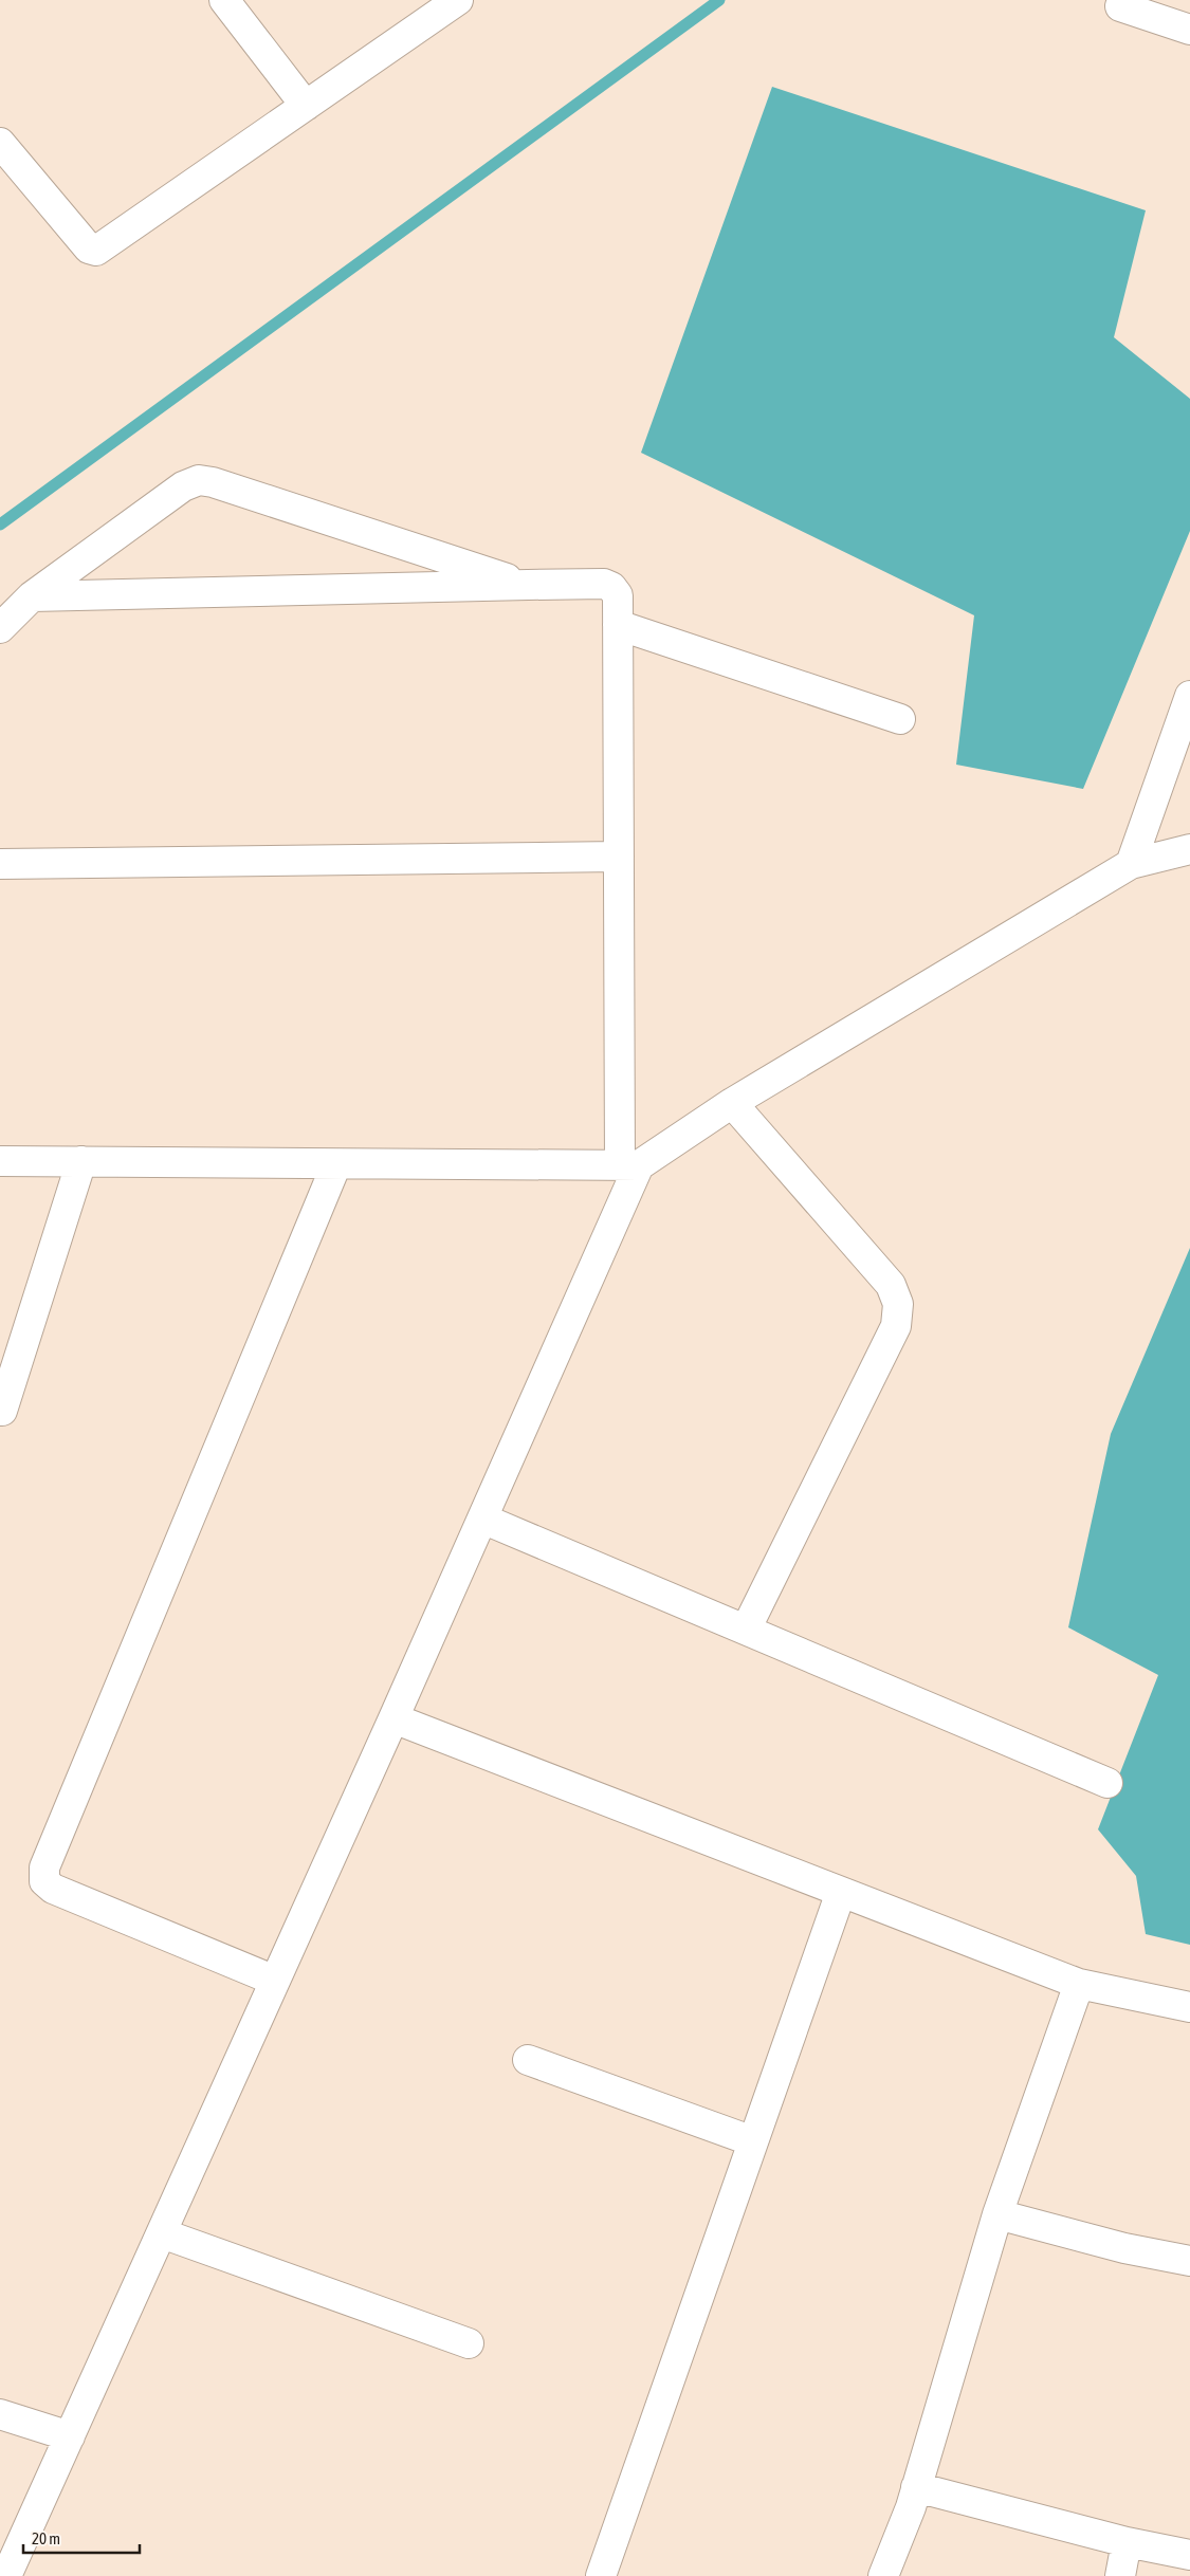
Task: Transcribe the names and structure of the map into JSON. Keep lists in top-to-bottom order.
{
  "scale_bar": "20 m"
}
